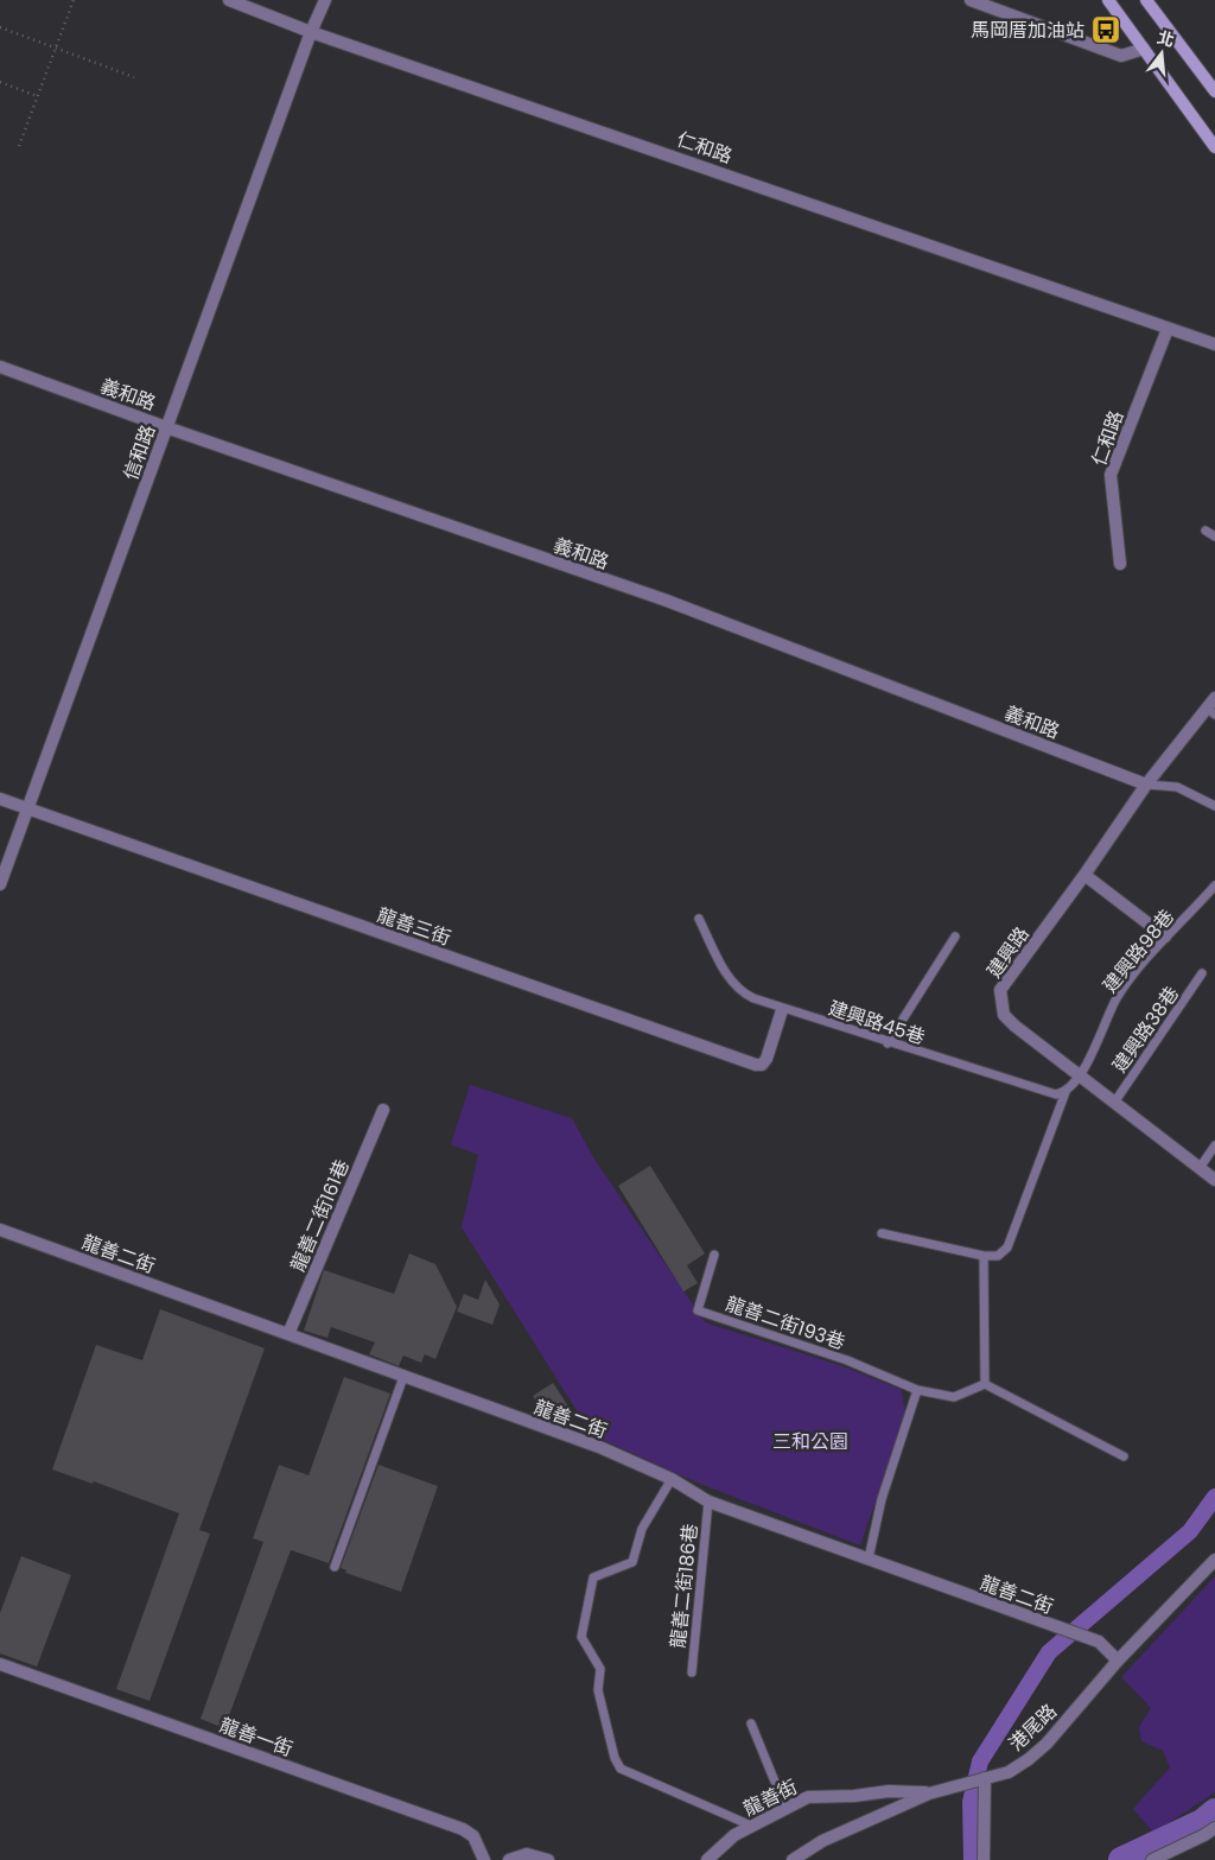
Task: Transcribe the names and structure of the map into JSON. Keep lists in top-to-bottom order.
{
  "streets": {
    "street": [
      "仁和路",
      "義和路",
      "信和路",
      "龍善三街",
      "建興路",
      "龍善二街161巷",
      "龍善二街",
      "港尾路",
      "龍善一街",
      "龍善街"
    ],
    "lane": [
      "建興路98巷",
      "建興路45巷",
      "建興路38巷",
      "龍善二街193巷",
      "龍善二街186巷"
    ]
  },
  "crossings": [
    ["仁和路", "信和路"],
    ["義和路", "信和路"],
    ["義和路", "建興路"],
    ["信和路", "龍善三街"],
    ["龍善三街", "建興路45巷"],
    ["建興路98巷", "建興路"],
    ["建興路", "建興路38巷"],
    ["龍善二街161巷", "龍善二街"],
    ["龍善二街", "龍善二街186巷"],
    ["龍善二街", "港尾路"],
    ["港尾路", "龍善街"]
  ],
  "parks": ["三和公園"],
  "places": {
    "bus stop": ["馬岡厝加油站"]
  },
  "north": "top"
}
